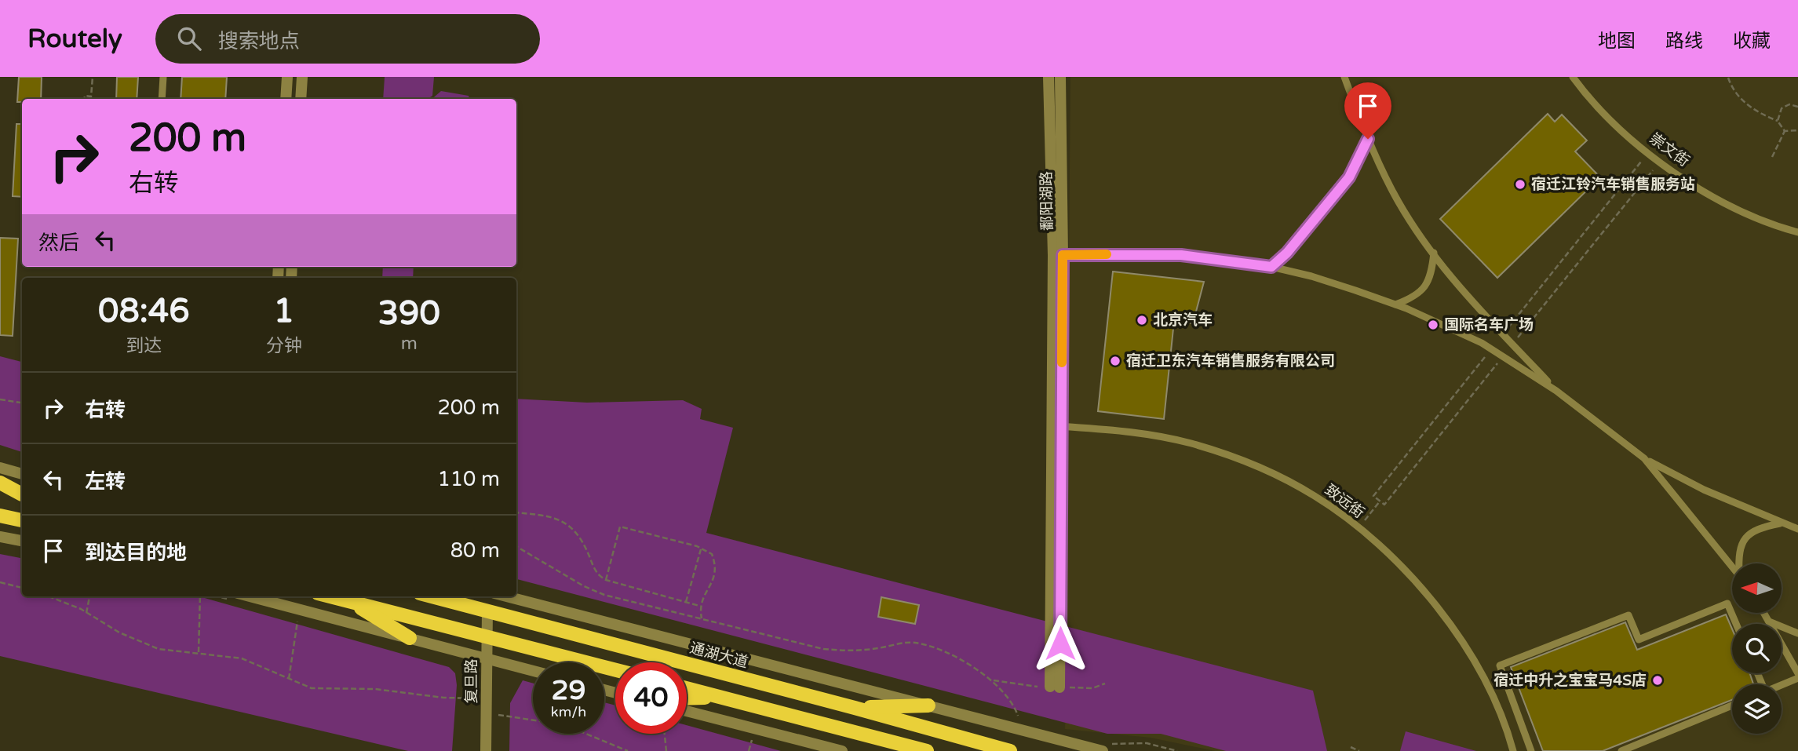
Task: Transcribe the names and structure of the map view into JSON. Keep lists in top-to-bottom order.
{
  "streets": {
    "main road": ["通湖大道"],
    "street": ["鄱阳湖路", "复旦路"],
    "lane": ["崇文街", "致远街"]
  },
  "crossings": [
    ["鄱阳湖路", "致远街"],
    ["通湖大道", "复旦路"]
  ],
  "places": [
    "宿迁江铃汽车销售服务站",
    "北京汽车",
    "国际名车广场",
    "宿迁卫东汽车销售服务有限公司",
    "宿迁中升之宝宝马4S店"
  ],
  "north": "left",
  "page": {
    "header": "Routely",
    "search": "搜索地点",
    "nav": ["地图", "路线", "收藏"],
    "turn": ["200 m", "右转"],
    "then": "然后",
    "eta": [
      "08:46",
      "到达",
      "1",
      "分钟",
      "390",
      "m"
    ],
    "list": [
      {
        "name": "右转",
        "value": "200 m"
      },
      {
        "name": "左转",
        "value": "110 m"
      },
      {
        "name": "到达目的地",
        "value": "80 m"
      }
    ],
    "speed": "29 km/h",
    "limit": "40"
  }
}
